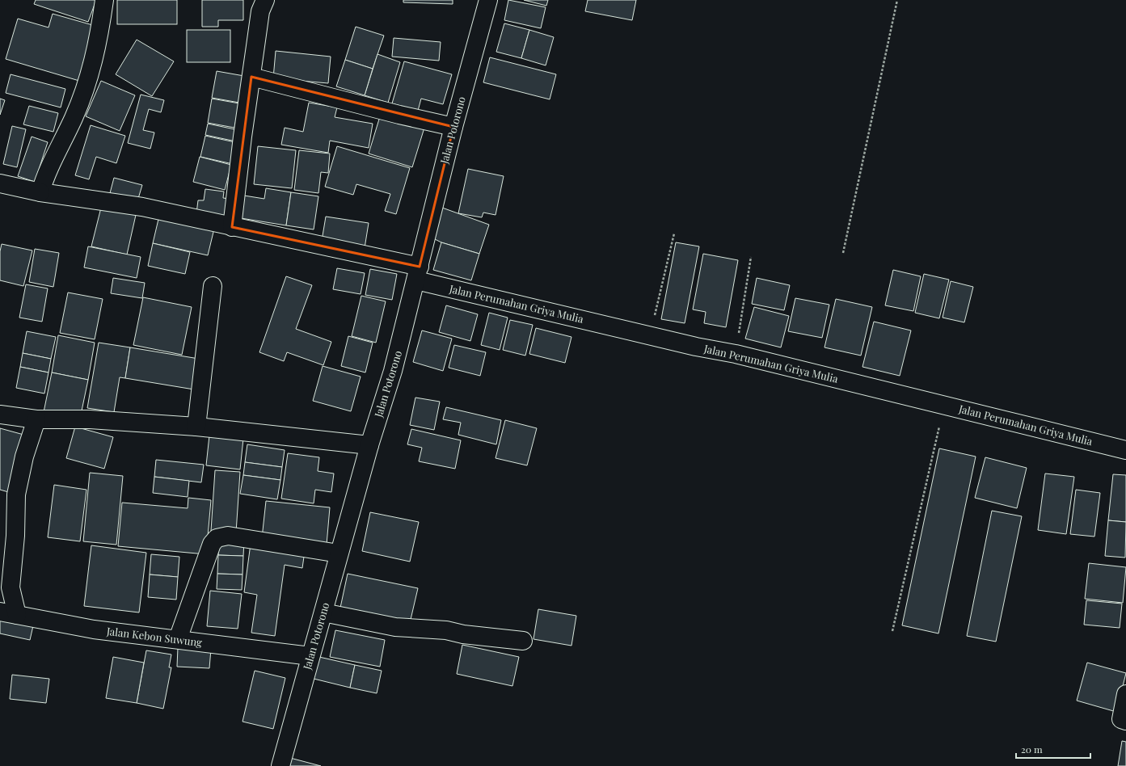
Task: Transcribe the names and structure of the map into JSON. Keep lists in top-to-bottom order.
{
  "streets": {
    "street": ["Jalan Potorono", "Jalan Perumahan Griya Mulia", "Jalan Kebon Suwung"]
  },
  "crossings": [
    ["Jalan Potorono", "Jalan Perumahan Griya Mulia"],
    ["Jalan Potorono", "Jalan Kebon Suwung"]
  ],
  "scale_bar": "20 m"
}
